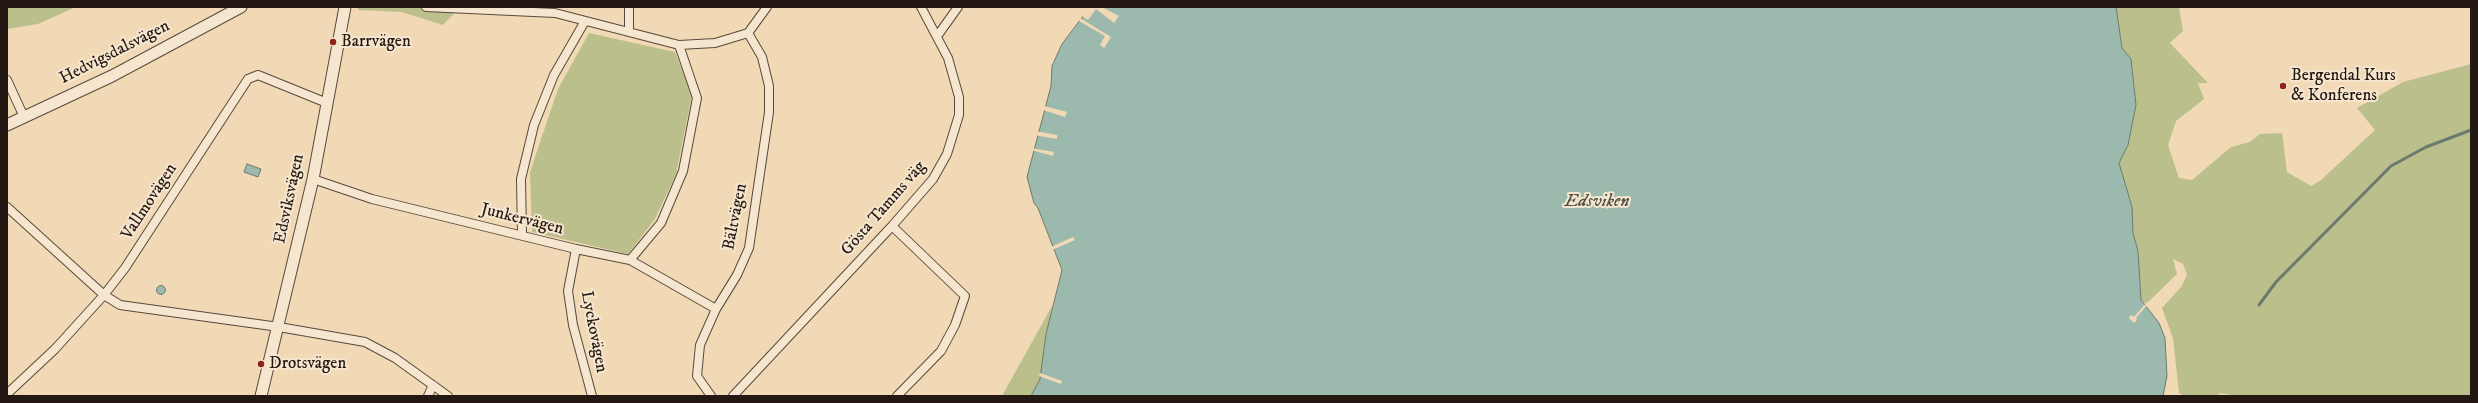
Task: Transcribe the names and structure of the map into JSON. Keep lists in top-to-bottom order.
{
  "streets": {
    "street": [
      "Hedvigsdalsvägen",
      "Edsviksvägen",
      "Vallmovägen",
      "Gösta Tamms väg",
      "Bältvägen",
      "Junkervägen",
      "Lyckovägen"
    ]
  },
  "crossings": [
    ["Edsviksvägen", "Vallmovägen"],
    ["Edsviksvägen", "Junkervägen"],
    ["Bältvägen", "Junkervägen"],
    ["Junkervägen", "Lyckovägen"]
  ],
  "water": ["Edsviken"],
  "places": ["Barrvägen", "Bergendal Kurs & Konferens", "Drotsvägen"]
}
